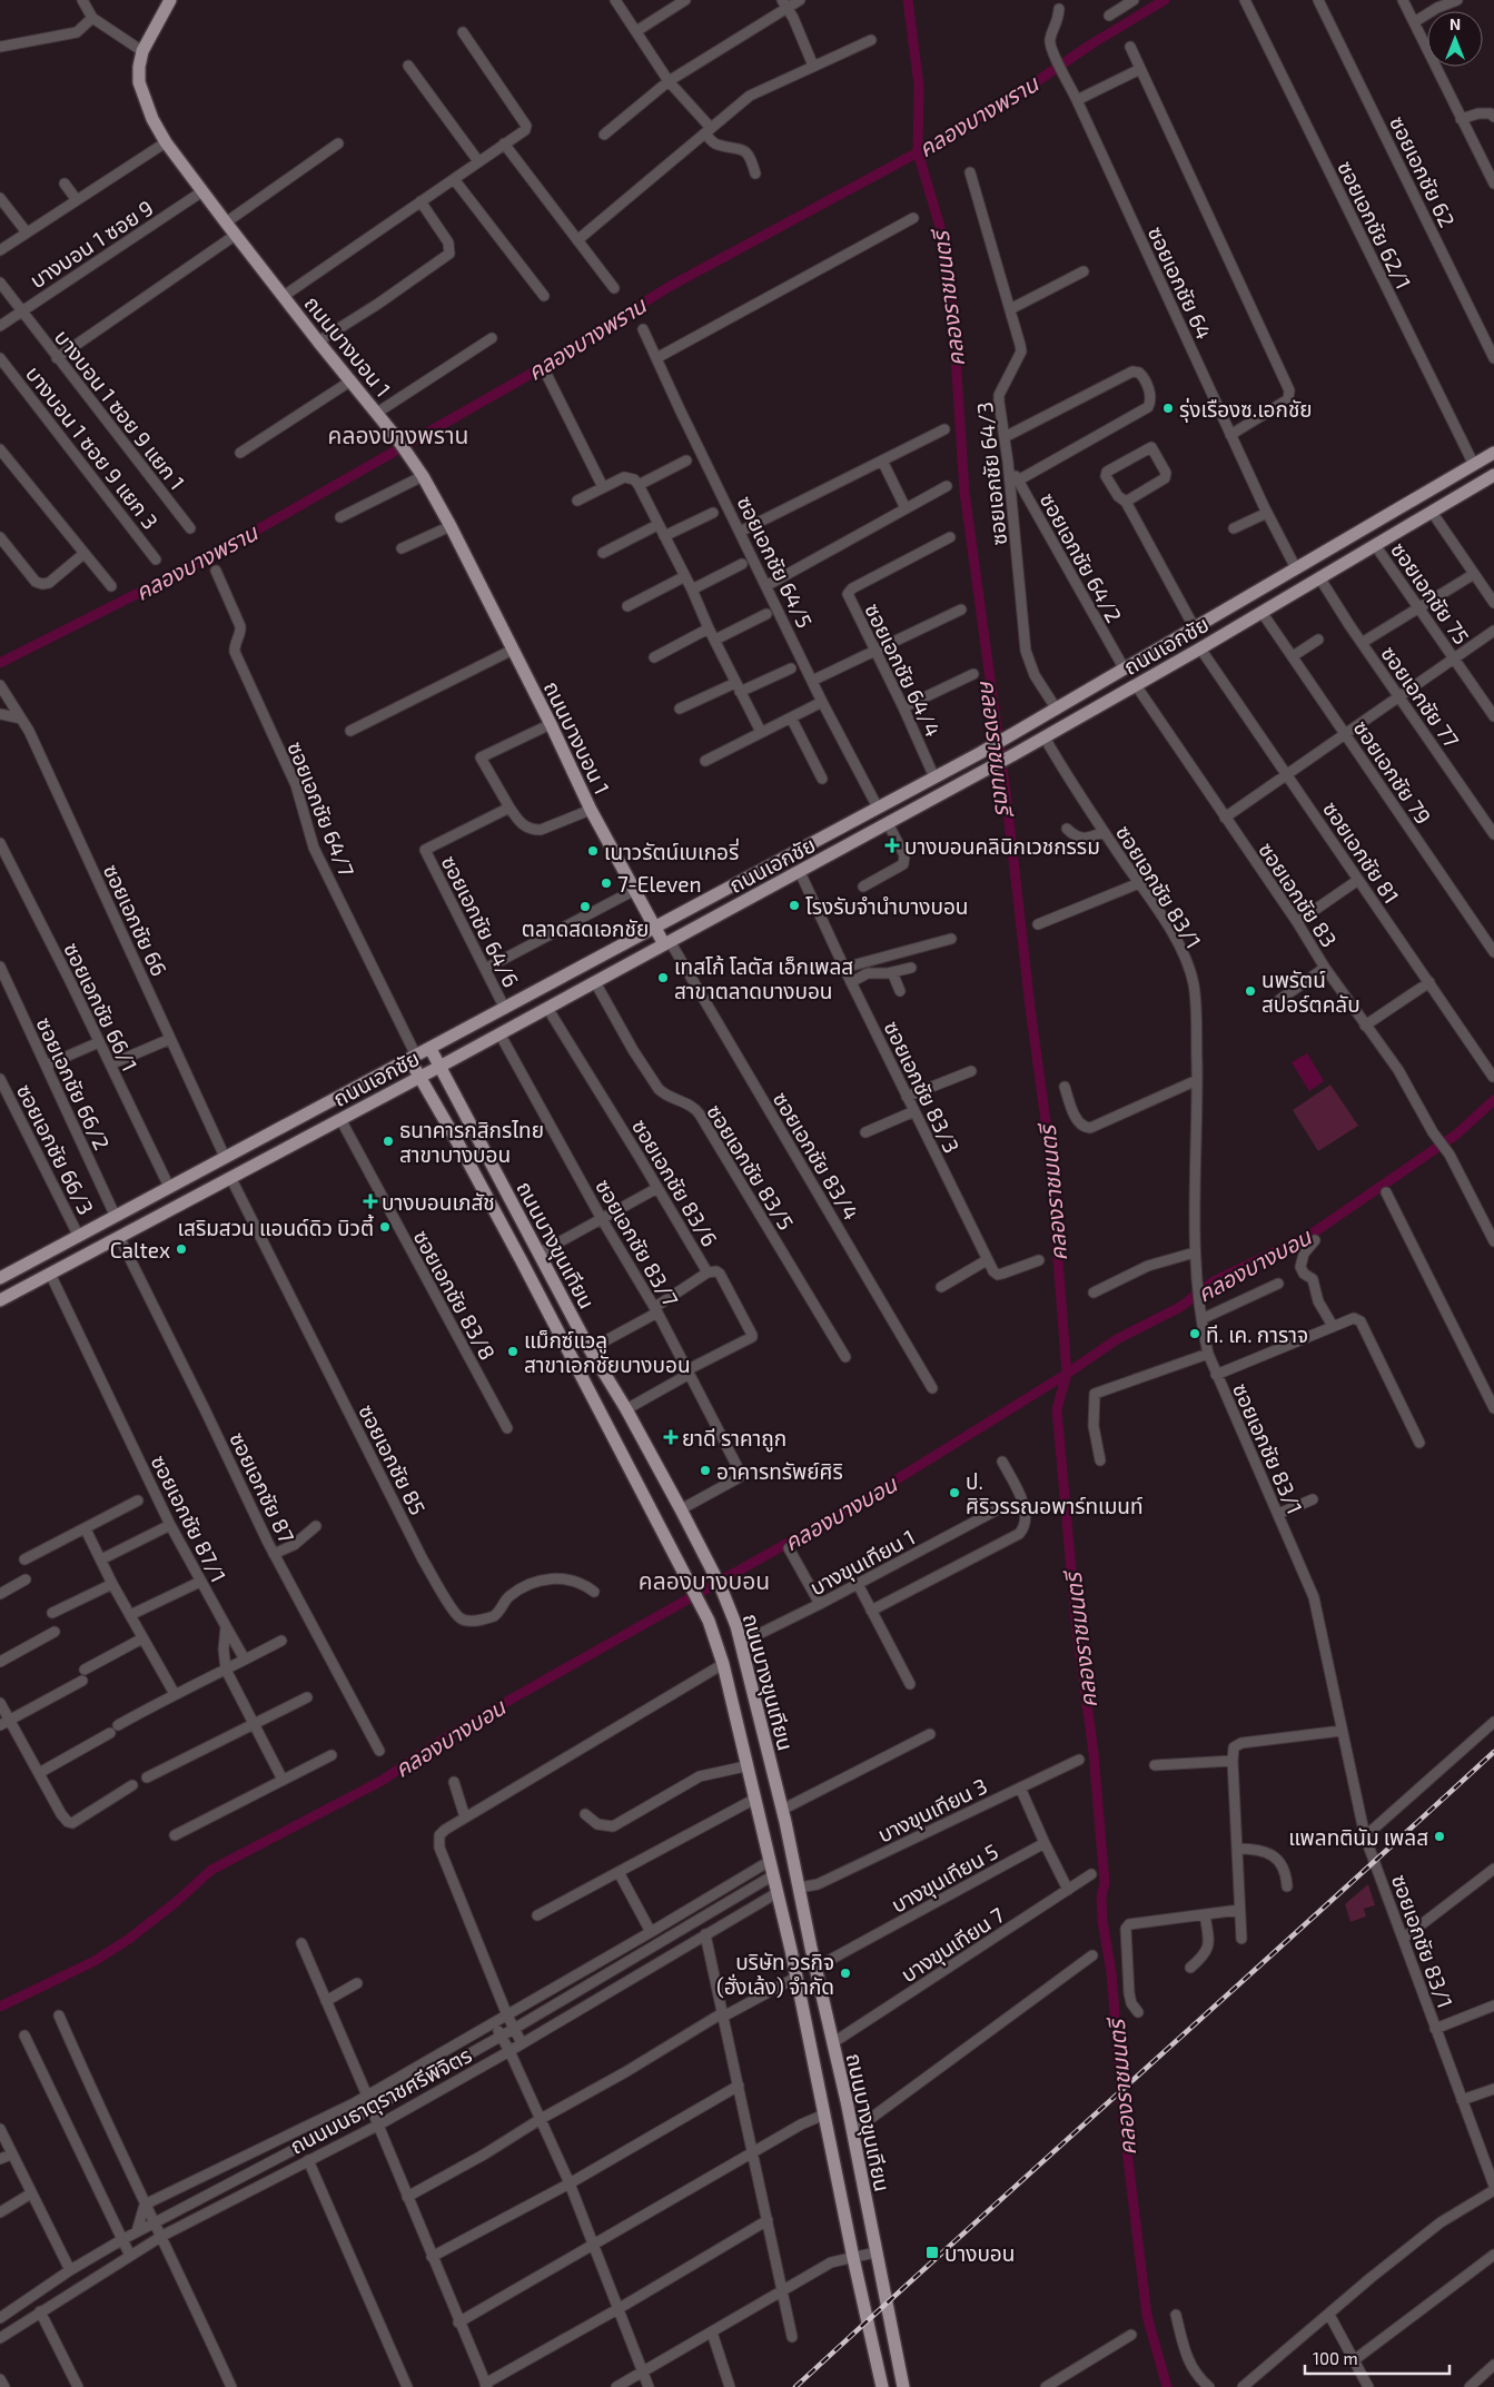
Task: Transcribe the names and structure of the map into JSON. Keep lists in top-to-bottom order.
{
  "streets": {
    "main road": ["ถนนบางบอน 1", "ถนนเอกชัย", "ถนนบางขุนเทียน"],
    "street": [
      "ซอยเอกชัย 62",
      "ซอยเอกชัย 62/1",
      "บางบอน 1 ซอย 9",
      "ซอยเอกชัย 64",
      "บางบอน 1 ซอย 9 แยก 1",
      "บางบอน 1 ซอย 9 แยก 3",
      "ซอยเอกชัย 64/3",
      "ซอยเอกชัย 64/2",
      "ซอยเอกชัย 64/5",
      "ซอยเอกชัย 75",
      "ซอยเอกชัย 64/4",
      "ซอยเอกชัย 77",
      "ซอยเอกชัย 79",
      "ซอยเอกชัย 64/7",
      "ซอยเอกชัย 81",
      "ซอยเอกชัย 83/1",
      "ซอยเอกชัย 83",
      "ซอยเอกชัย 66",
      "ซอยเอกชัย 64/6",
      "ซอยเอกชัย 66/1",
      "ซอยเอกชัย 66/2",
      "ซอยเอกชัย 83/3",
      "ซอยเอกชัย 66/3",
      "ซอยเอกชัย 83/4",
      "ซอยเอกชัย 83/5",
      "ซอยเอกชัย 83/6",
      "ซอยเอกชัย 83/7",
      "ซอยเอกชัย 83/8",
      "ซอยเอกชัย 85",
      "ซอยเอกชัย 87",
      "ซอยเอกชัย 87/1",
      "บางขุนเทียน 1",
      "บางขุนเทียน 3",
      "บางขุนเทียน 5",
      "บางขุนเทียน 7",
      "ถนนมนธาตุราชศรีพิจิตร"
    ]
  },
  "crossings": [
    ["ซอยเอกชัย 62/1", "ถนนเอกชัย"],
    ["บางบอน 1 ซอย 9", "ถนนบางบอน 1"],
    ["บางบอน 1 ซอย 9", "บางบอน 1 ซอย 9 แยก 1"],
    ["ซอยเอกชัย 64", "ถนนเอกชัย"],
    ["ถนนบางบอน 1", "ถนนเอกชัย"],
    ["ถนนบางบอน 1", "ซอยเอกชัย 83/4"],
    ["ซอยเอกชัย 64/3", "ซอยเอกชัย 64/2"],
    ["ซอยเอกชัย 64/3", "ถนนเอกชัย"],
    ["ซอยเอกชัย 64/2", "ถนนเอกชัย"],
    ["ซอยเอกชัย 64/5", "ถนนเอกชัย"],
    ["ซอยเอกชัย 75", "ถนนเอกชัย"],
    ["ถนนเอกชัย", "ซอยเอกชัย 64/4"],
    ["ถนนเอกชัย", "ซอยเอกชัย 77"],
    ["ถนนเอกชัย", "ซอยเอกชัย 79"],
    ["ถนนเอกชัย", "ซอยเอกชัย 64/7"],
    ["ถนนเอกชัย", "ซอยเอกชัย 81"],
    ["ถนนเอกชัย", "ซอยเอกชัย 83/1"],
    ["ถนนเอกชัย", "ซอยเอกชัย 83"],
    ["ถนนเอกชัย", "ซอยเอกชัย 66"],
    ["ถนนเอกชัย", "ซอยเอกชัย 64/6"],
    ["ถนนเอกชัย", "ซอยเอกชัย 66/1"],
    ["ถนนเอกชัย", "ซอยเอกชัย 66/2"],
    ["ถนนเอกชัย", "ซอยเอกชัย 83/3"],
    ["ถนนเอกชัย", "ซอยเอกชัย 66/3"],
    ["ถนนเอกชัย", "ซอยเอกชัย 83/4"],
    ["ถนนเอกชัย", "ซอยเอกชัย 83/5"],
    ["ถนนเอกชัย", "ซอยเอกชัย 83/6"],
    ["ถนนเอกชัย", "ซอยเอกชัย 83/7"],
    ["ถนนเอกชัย", "ถนนบางขุนเทียน"],
    ["ถนนเอกชัย", "ซอยเอกชัย 83/8"],
    ["ถนนเอกชัย", "ซอยเอกชัย 85"],
    ["ถนนเอกชัย", "ซอยเอกชัย 87"],
    ["ถนนเอกชัย", "ซอยเอกชัย 87/1"],
    ["ซอยเอกชัย 64/7", "ถนนบางขุนเทียน"],
    ["ซอยเอกชัย 83/6", "ซอยเอกชัย 83/7"],
    ["ซอยเอกชัย 83/7", "ถนนบางขุนเทียน"],
    ["ถนนบางขุนเทียน", "บางขุนเทียน 1"],
    ["ถนนบางขุนเทียน", "บางขุนเทียน 3"],
    ["ถนนบางขุนเทียน", "บางขุนเทียน 5"],
    ["ถนนบางขุนเทียน", "บางขุนเทียน 7"],
    ["ถนนบางขุนเทียน", "ถนนมนธาตุราชศรีพิจิตร"]
  ],
  "districts": ["คลองบางพราน", "คลองบางบอน"],
  "water": ["คลองบางพราน", "คลองราชมนตรี", "คลองบางบอน"],
  "places": {
    "other": [
      "รุ่งเรืองซ.เอกชัย",
      "เนาวรัตน์เบเกอรี่",
      "7-Eleven",
      "โรงรับจำนำบางบอน",
      "ตลาดสดเอกชัย",
      "เทสโก้ โลตัส เอ็กเพลส สาขาตลาดบางบอน",
      "นพรัตน์ สปอร์ตคลับ",
      "ธนาคารกสิกรไทย สาขาบางบอน",
      "เสริมสวน แอนด์ดิว บิวตี้",
      "Caltex",
      "ที. เค. การาจ",
      "แม็กซ์แวลู สาขาเอกชัยบางบอน",
      "อาคารทรัพย์ศิริ",
      "ป. ศิริวรรณอพาร์ทเมนท์",
      "แพลทตินัม เพลส",
      "บริษัท วรกิจ (ฮั่งเล้ง) จำกัด"
    ],
    "health": ["บางบอนคลินิกเวชกรรม", "บางบอนเภสัช", "ยาดี ราคาถูก"],
    "transit": ["บางบอน"]
  },
  "scale_bar": "100 m",
  "north": "top"
}
